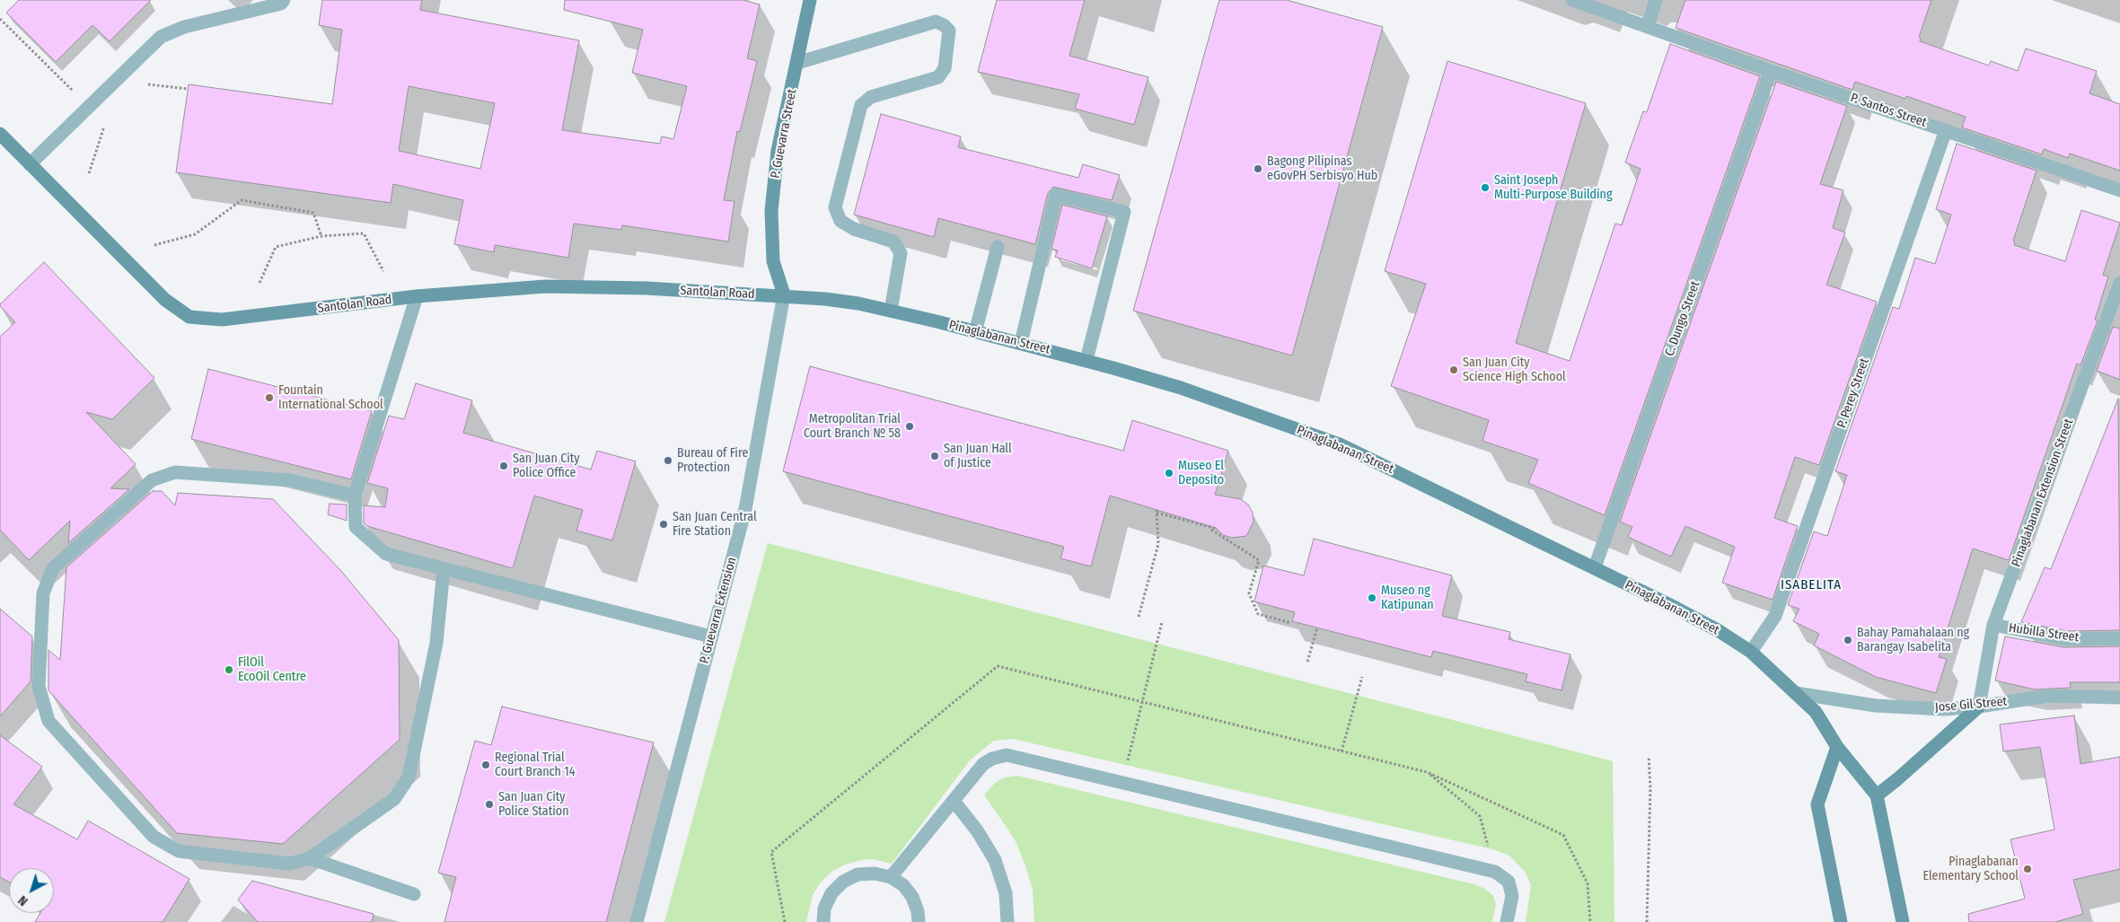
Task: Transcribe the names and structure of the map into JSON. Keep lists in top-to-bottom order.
{
  "streets": {
    "main road": ["P. Guevarra Street", "Santolan Road", "Pinaglabanan Street"],
    "street": [
      "P. Santos Street",
      "C. Dungo Street",
      "P. Perey Street",
      "Pinaglabanan Extension Street",
      "P. Guevarra Extension",
      "Hubilla Street",
      "Jose Gil Street"
    ]
  },
  "crossings": [
    ["P. Santos Street", "C. Dungo Street"],
    ["P. Santos Street", "P. Perey Street"],
    ["P. Guevarra Street", "Santolan Road"],
    ["P. Guevarra Street", "Pinaglabanan Street"],
    ["P. Guevarra Street", "P. Guevarra Extension"],
    ["Santolan Road", "Pinaglabanan Street"],
    ["Santolan Road", "P. Guevarra Extension"],
    ["C. Dungo Street", "Pinaglabanan Street"],
    ["Pinaglabanan Street", "P. Perey Street"],
    ["Pinaglabanan Street", "P. Guevarra Extension"],
    ["Pinaglabanan Street", "Jose Gil Street"],
    ["Pinaglabanan Extension Street", "Hubilla Street"],
    ["Pinaglabanan Extension Street", "Jose Gil Street"]
  ],
  "districts": ["ISABELITA"],
  "places": [
    "Bagong Pilipinas eGovPH Serbisyo Hub",
    "Saint Joseph Multi-Purpose Building",
    "San Juan City Science High School",
    "Fountain International School",
    "Metropolitan Trial Court Branch № 58",
    "San Juan Hall of Justice",
    "Bureau of Fire Protection",
    "San Juan City Police Office",
    "Museo El Deposito",
    "San Juan Central Fire Station",
    "Museo ng Katipunan",
    "Bahay Pamahalaan ng Barangay Isabelita",
    "FilOil EcoOil Centre",
    "Regional Trial Court Branch 14",
    "San Juan City Police Station",
    "Pinaglabanan Elementary School"
  ],
  "north": "bottom left"
}
